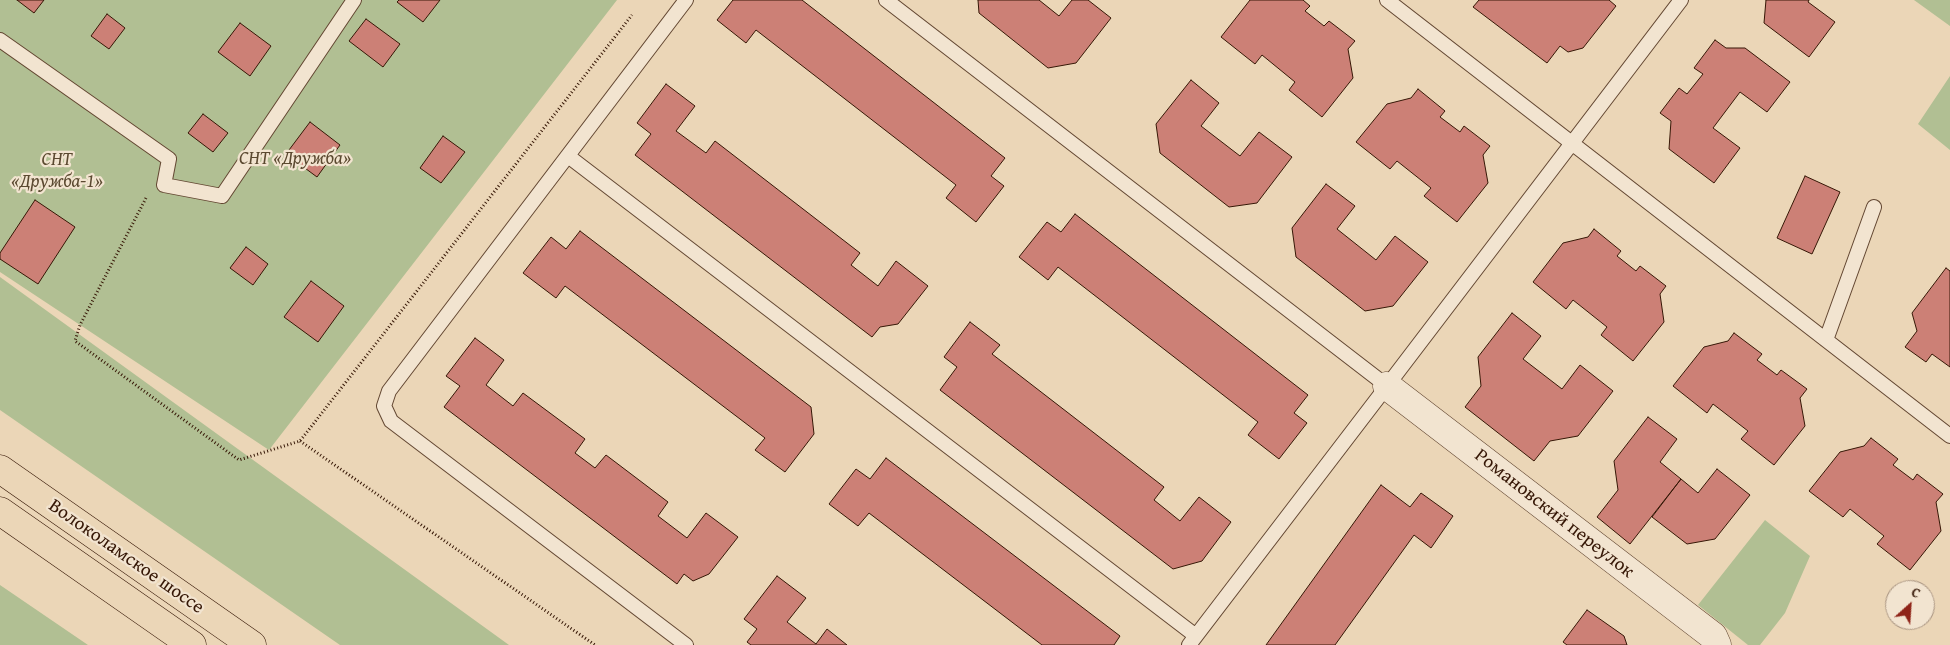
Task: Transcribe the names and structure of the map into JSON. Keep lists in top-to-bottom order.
{
  "streets": {
    "main road": ["Волоколамское шоссе"],
    "street": ["Романовский переулок"]
  },
  "parks": ["СНТ «Дружба»", "СНТ «Дружба-1»"],
  "north": "top right"
}
